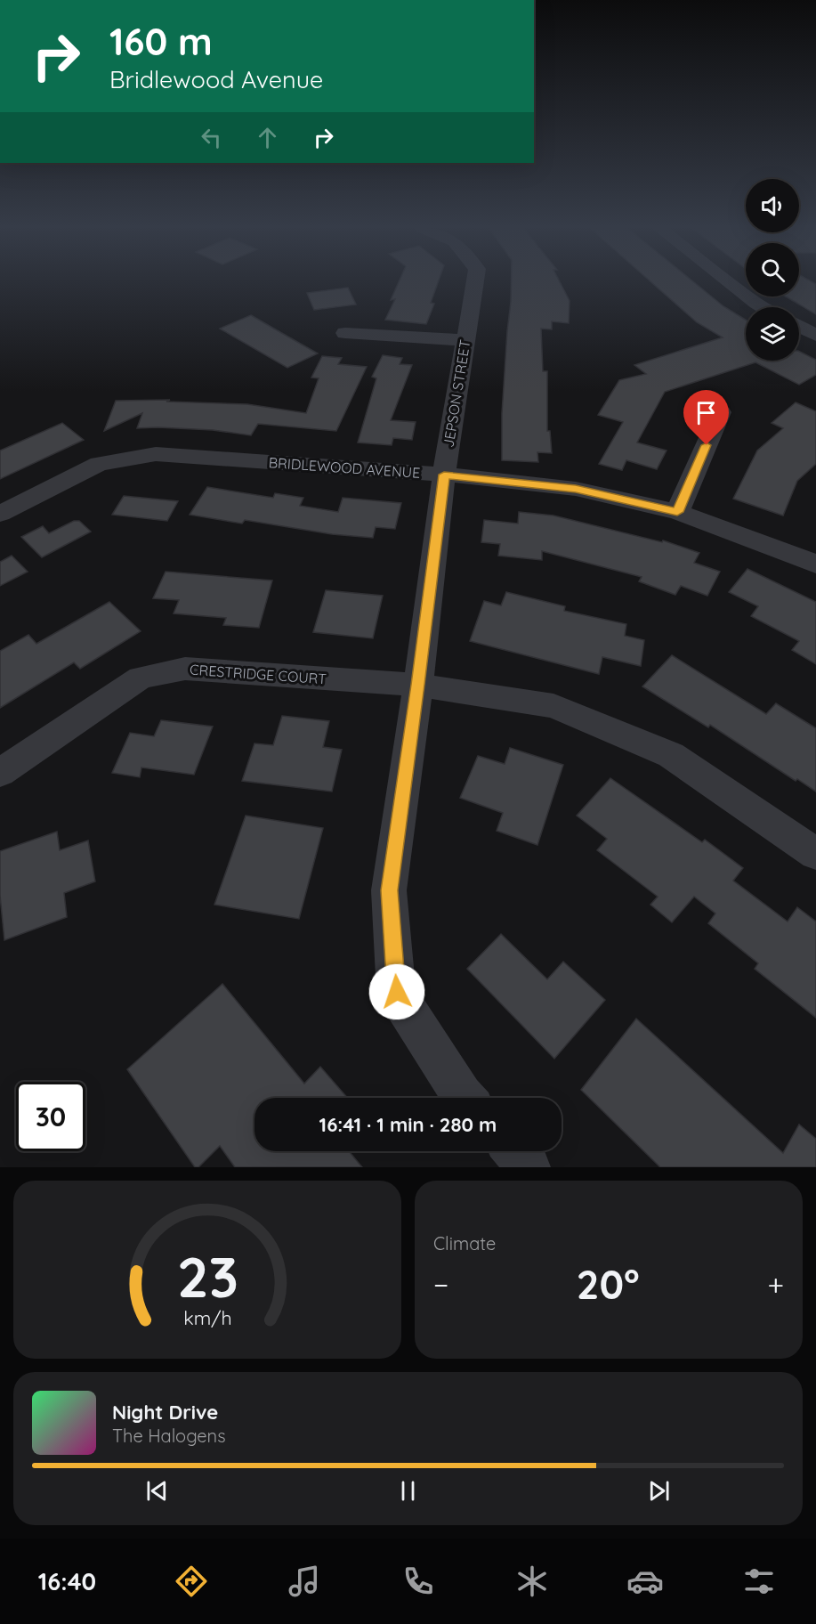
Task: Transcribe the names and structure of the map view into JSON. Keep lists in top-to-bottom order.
{
  "streets": {
    "street": ["JEPSON STREET", "BRIDLEWOOD AVENUE", "CRESTRIDGE COURT"]
  },
  "crossings": [
    ["JEPSON STREET", "BRIDLEWOOD AVENUE"],
    ["JEPSON STREET", "CRESTRIDGE COURT"]
  ],
  "page": {
    "turn": ["160 m", "Bridlewood Avenue"],
    "limit": "30",
    "trip": "16:41 · 1 min · 280 m",
    "tile": "Climate",
    "heat": ["−", "20°", "+"],
    "song": ["Night Drive", "The Halogens"],
    "tabs": "16:40",
    "gauge": ["23", "km/h"]
  }
}
